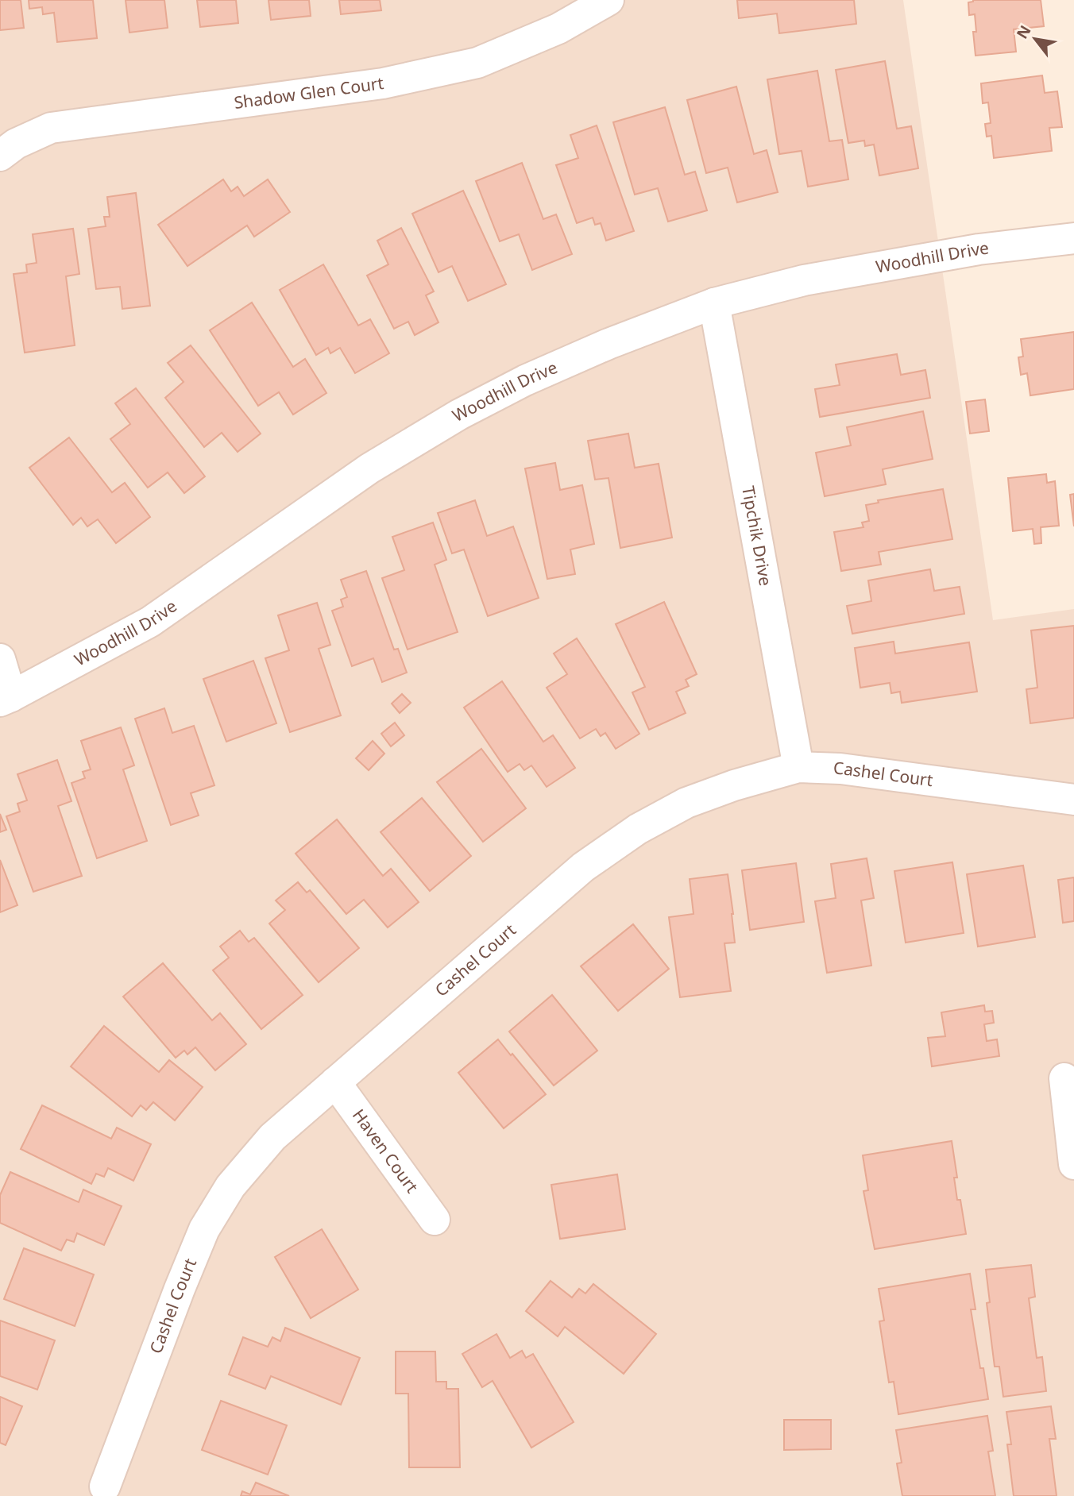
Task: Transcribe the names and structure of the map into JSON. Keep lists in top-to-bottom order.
{
  "streets": {
    "street": [
      "Shadow Glen Court",
      "Woodhill Drive",
      "Tipchik Drive",
      "Cashel Court",
      "Haven Court"
    ]
  },
  "crossings": [
    ["Woodhill Drive", "Tipchik Drive"],
    ["Tipchik Drive", "Cashel Court"],
    ["Cashel Court", "Haven Court"]
  ],
  "north": "top left"
}
